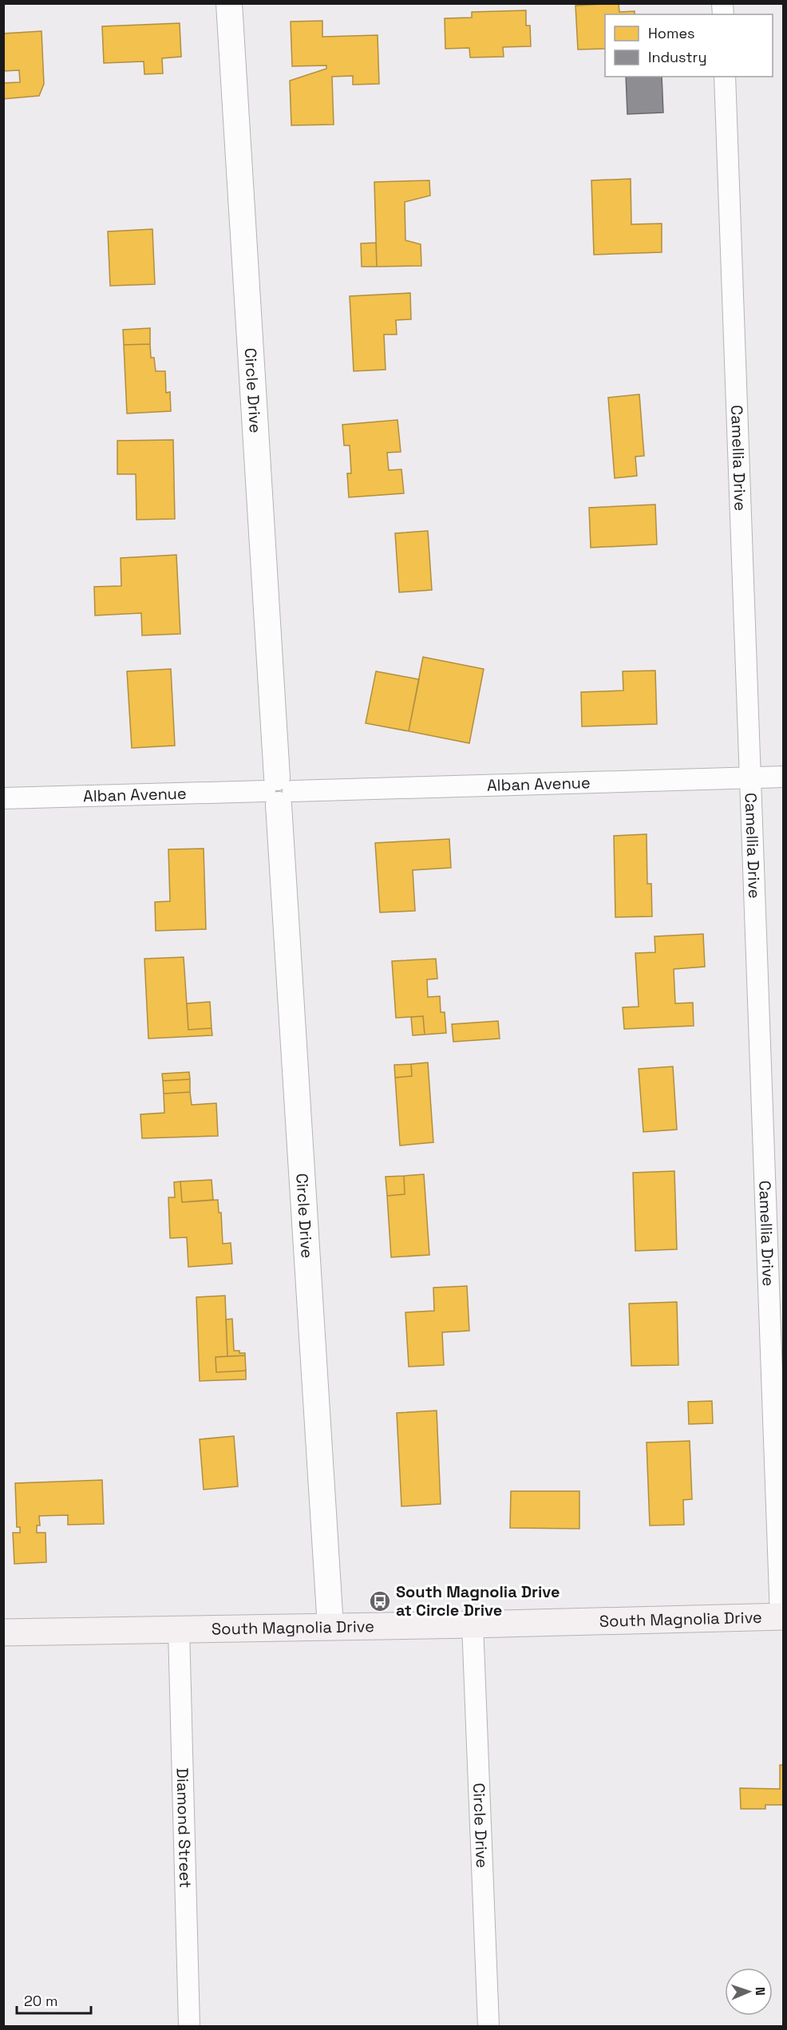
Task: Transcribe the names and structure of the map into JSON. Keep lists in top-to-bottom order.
{
  "streets": {
    "main road": ["South Magnolia Drive"],
    "street": [
      "Circle Drive",
      "Camellia Drive",
      "Alban Avenue",
      "Diamond Street"
    ]
  },
  "crossings": [
    ["Circle Drive", "Alban Avenue"],
    ["Circle Drive", "South Magnolia Drive"],
    ["Camellia Drive", "Alban Avenue"],
    ["Camellia Drive", "South Magnolia Drive"],
    ["South Magnolia Drive", "Diamond Street"]
  ],
  "places": {
    "bus stop": ["South Magnolia Drive at Circle Drive"]
  },
  "legend": ["Homes", "Industry"],
  "scale_bar": "20 m",
  "north": "right"
}
